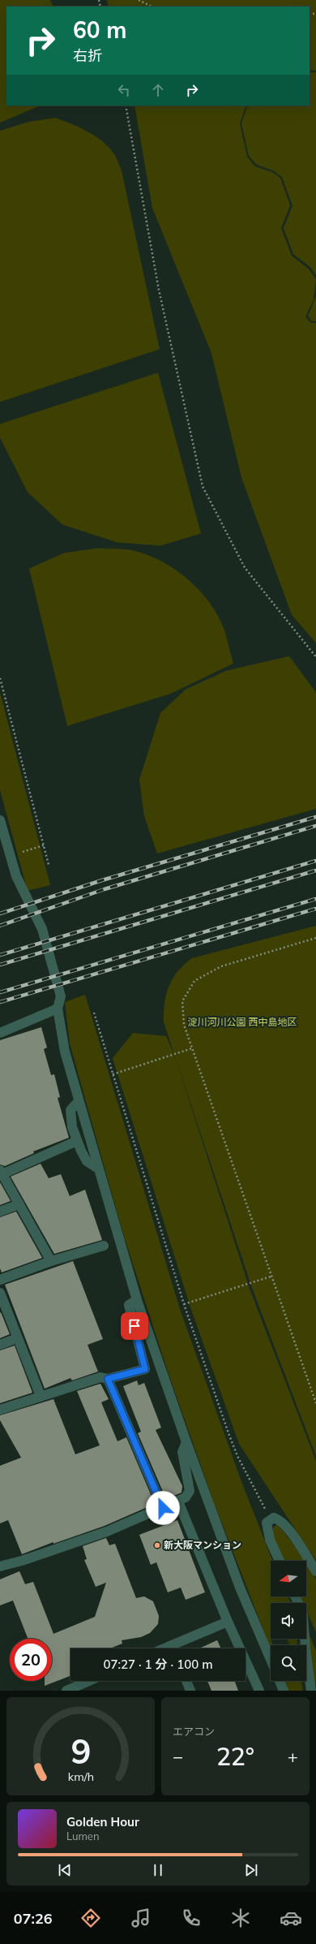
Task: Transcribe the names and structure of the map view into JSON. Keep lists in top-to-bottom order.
{
  "parks": ["淀川河川公園 西中島地区"],
  "places": ["新大阪マンション"],
  "north": "left",
  "page": {
    "turn": ["60 m", "右折"],
    "limit": "20",
    "trip": "07:27 · 1 分 · 100 m",
    "tile": "エアコン",
    "heat": ["−", "22°", "+"],
    "song": ["Golden Hour", "Lumen"],
    "tabs": "07:26",
    "gauge": ["9", "km/h"]
  }
}
